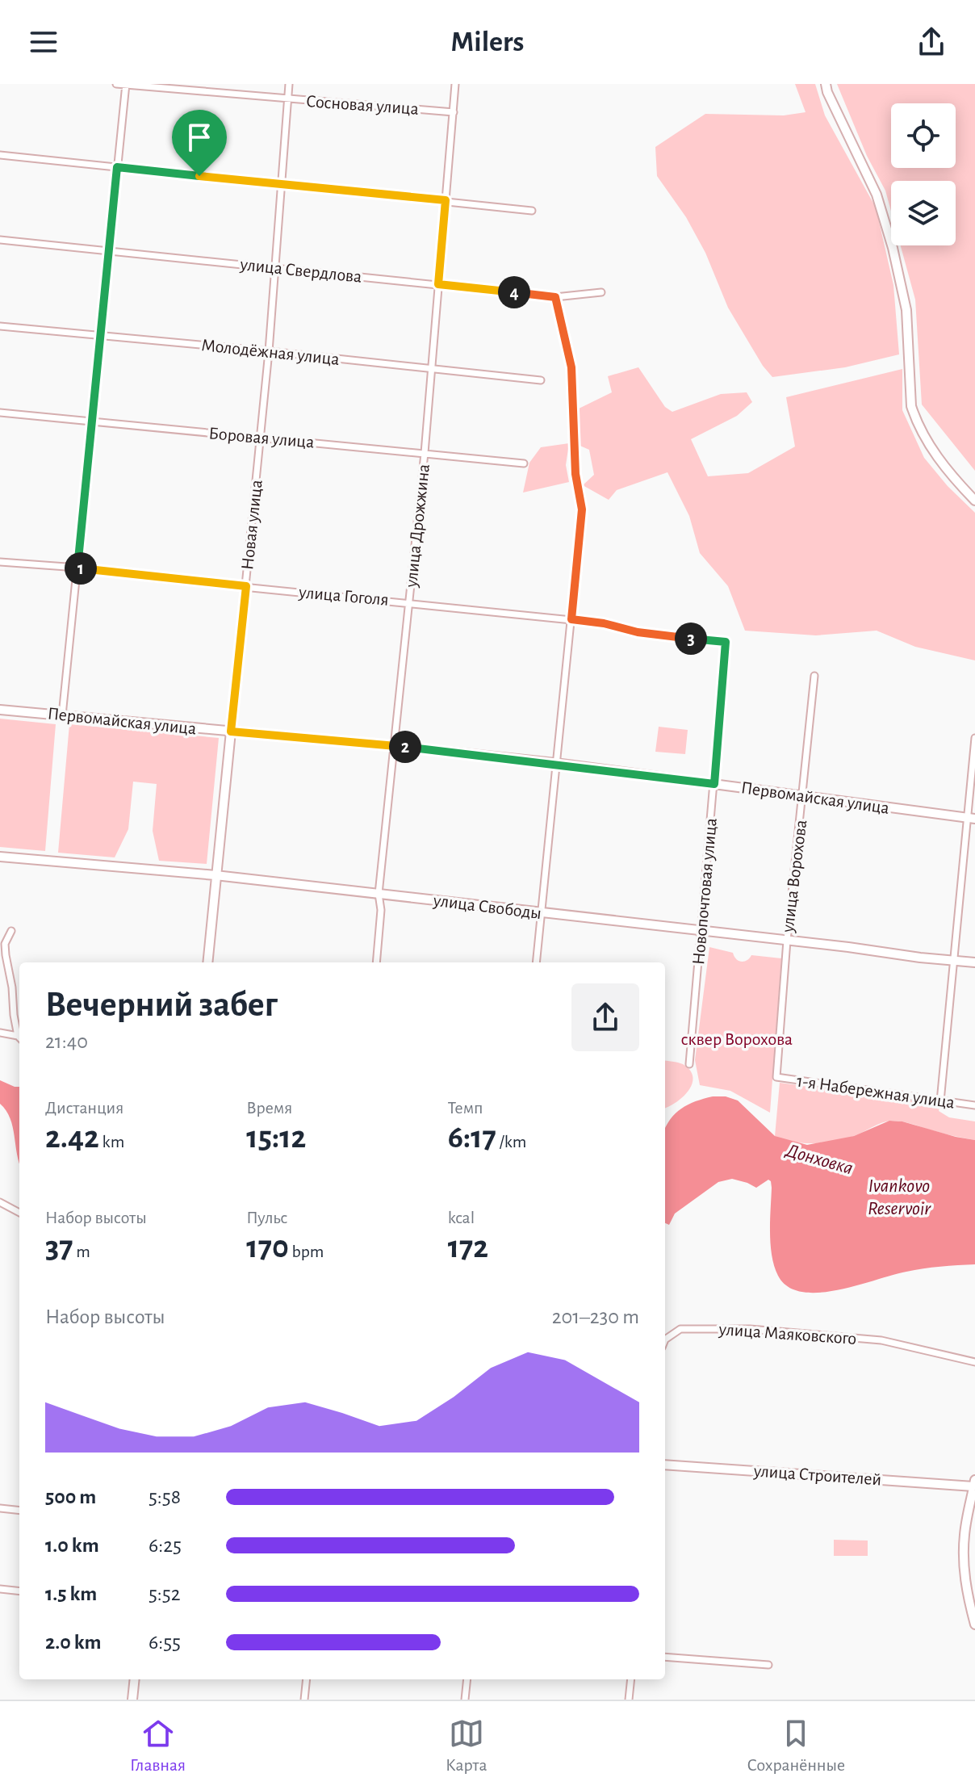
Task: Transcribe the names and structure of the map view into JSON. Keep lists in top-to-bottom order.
{
  "streets": {
    "street": [
      "Сосновая улица",
      "улица Свердлова",
      "Молодёжная улица",
      "Боровая улица",
      "Новая улица",
      "улица Дрожжина",
      "улица Гоголя",
      "Первомайская улица",
      "улица Ворохова",
      "Новопочтовая улица",
      "улица Свободы",
      "1-я Набережная улица",
      "улица Маяковского",
      "улица Строителей"
    ]
  },
  "crossings": [
    ["Сосновая улица", "Новая улица"],
    ["Сосновая улица", "улица Дрожжина"],
    ["улица Свердлова", "Новая улица"],
    ["улица Свердлова", "улица Дрожжина"],
    ["Молодёжная улица", "Новая улица"],
    ["Молодёжная улица", "улица Дрожжина"],
    ["Боровая улица", "Новая улица"],
    ["Боровая улица", "улица Дрожжина"],
    ["Новая улица", "улица Гоголя"],
    ["Новая улица", "Первомайская улица"],
    ["Новая улица", "улица Свободы"],
    ["улица Дрожжина", "улица Гоголя"],
    ["улица Дрожжина", "Первомайская улица"],
    ["улица Дрожжина", "улица Свободы"],
    ["улица Гоголя", "Новопочтовая улица"],
    ["Первомайская улица", "улица Ворохова"],
    ["Первомайская улица", "Новопочтовая улица"],
    ["улица Ворохова", "улица Свободы"],
    ["улица Ворохова", "1-я Набережная улица"],
    ["Новопочтовая улица", "улица Свободы"]
  ],
  "water": ["Донховка", "Ivankovo Reservoir"],
  "parks": ["сквер Ворохова"],
  "page": {
    "header": "Milers",
    "pins": [
      "4",
      "1",
      "3",
      "2"
    ],
    "heading": ["Вечерний забег", "21:40"],
    "stats": [
      ["Дистанция", "2.42 km"],
      ["Время", "15:12"],
      ["Темп", "6:17 /km"],
      ["Набор высоты", "37 m"],
      ["Пульс", "170 bpm"],
      ["kcal", "172"]
    ],
    "chart": ["Набор высоты", "201–230 m"],
    "list": [
      {
        "name": "500 m",
        "note": "5:58"
      },
      {
        "name": "1.0 km",
        "note": "6:25"
      },
      {
        "name": "1.5 km",
        "note": "5:52"
      },
      {
        "name": "2.0 km",
        "note": "6:55"
      }
    ],
    "tabs": ["Главная", "Карта", "Сохранённые"]
  }
}
